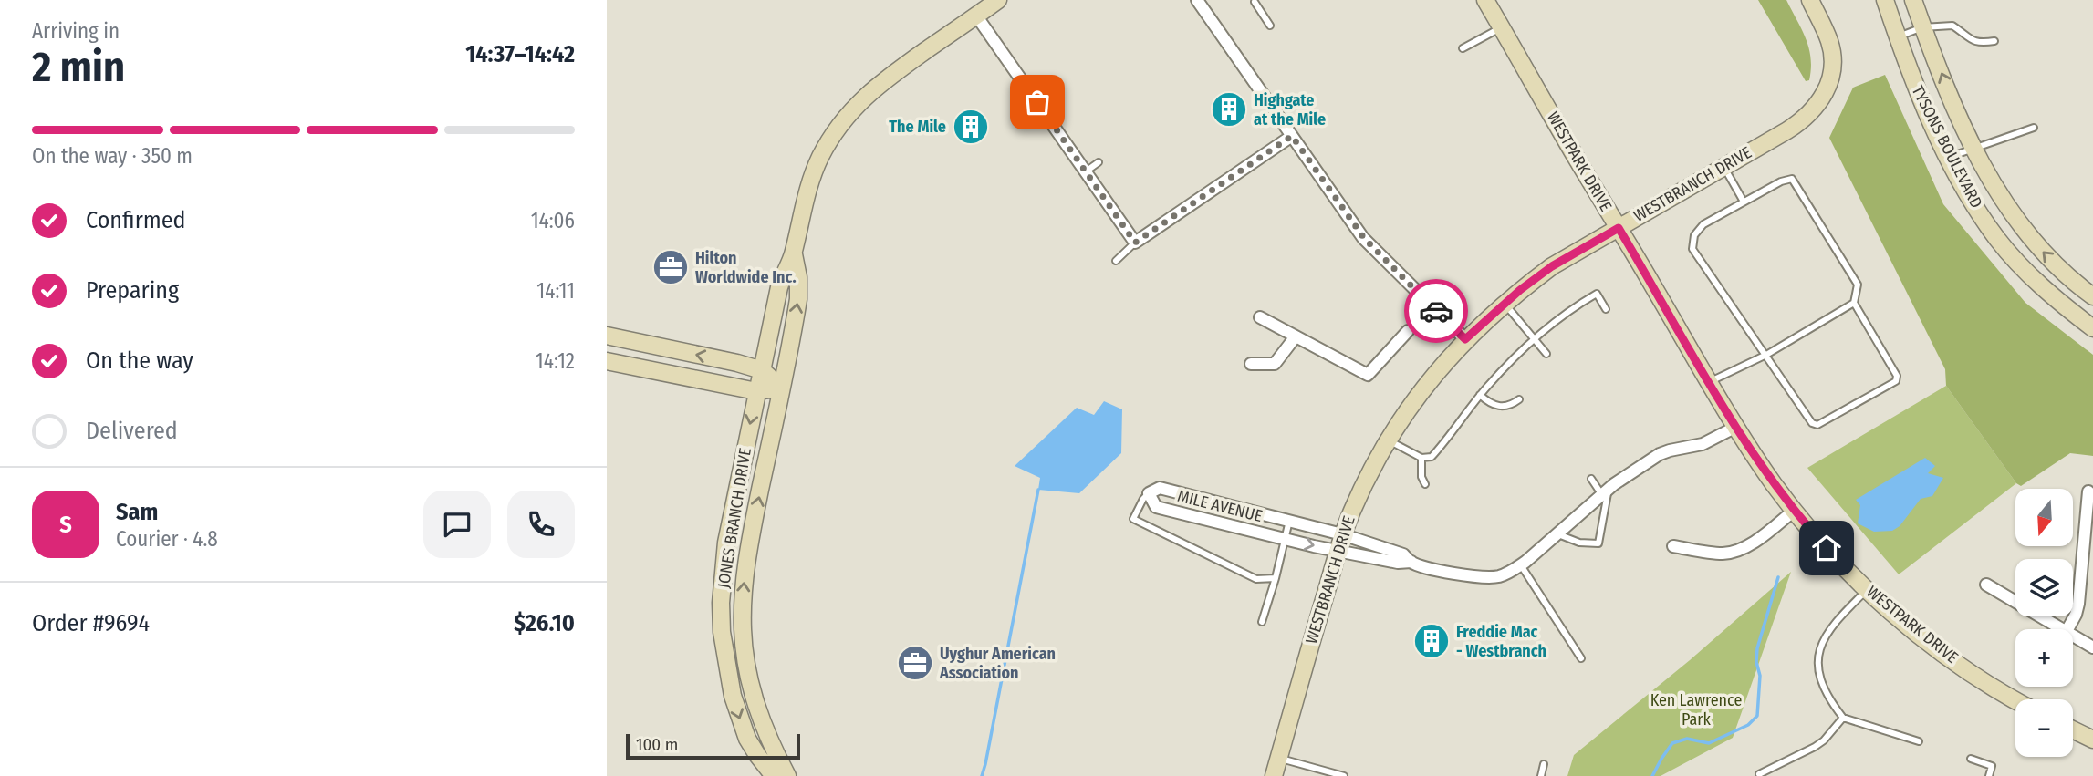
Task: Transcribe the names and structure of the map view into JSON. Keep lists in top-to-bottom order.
{
  "streets": {
    "street": [
      "TYSONS BOULEVARD",
      "WESTPARK DRIVE",
      "WESTBRANCH DRIVE",
      "MILE AVENUE",
      "JONES BRANCH DRIVE"
    ]
  },
  "crossings": [
    ["WESTPARK DRIVE", "WESTBRANCH DRIVE"],
    ["WESTBRANCH DRIVE", "MILE AVENUE"]
  ],
  "parks": ["Ken Lawrence Park"],
  "places": {
    "building": ["Highgate at the Mile", "The Mile", "Freddie Mac - Westbranch"],
    "office": ["Hilton Worldwide Inc.", "Uyghur American Association"]
  },
  "scale_bar": "100 m",
  "north": "bottom",
  "page": {
    "heading": ["2 min", "Arriving in", "14:37–14:42"],
    "panel": [
      "Sam",
      "Courier · 4.8",
      "Order #9694",
      "$26.10"
    ],
    "bar": "On the way · 350 m",
    "list": [
      ["Confirmed", "14:06"],
      ["Preparing", "14:11"],
      ["On the way", "14:12"],
      "Delivered"
    ],
    "map_buttons": ["+", "−"],
    "round": "S",
    "scale": "100 m"
  }
}
